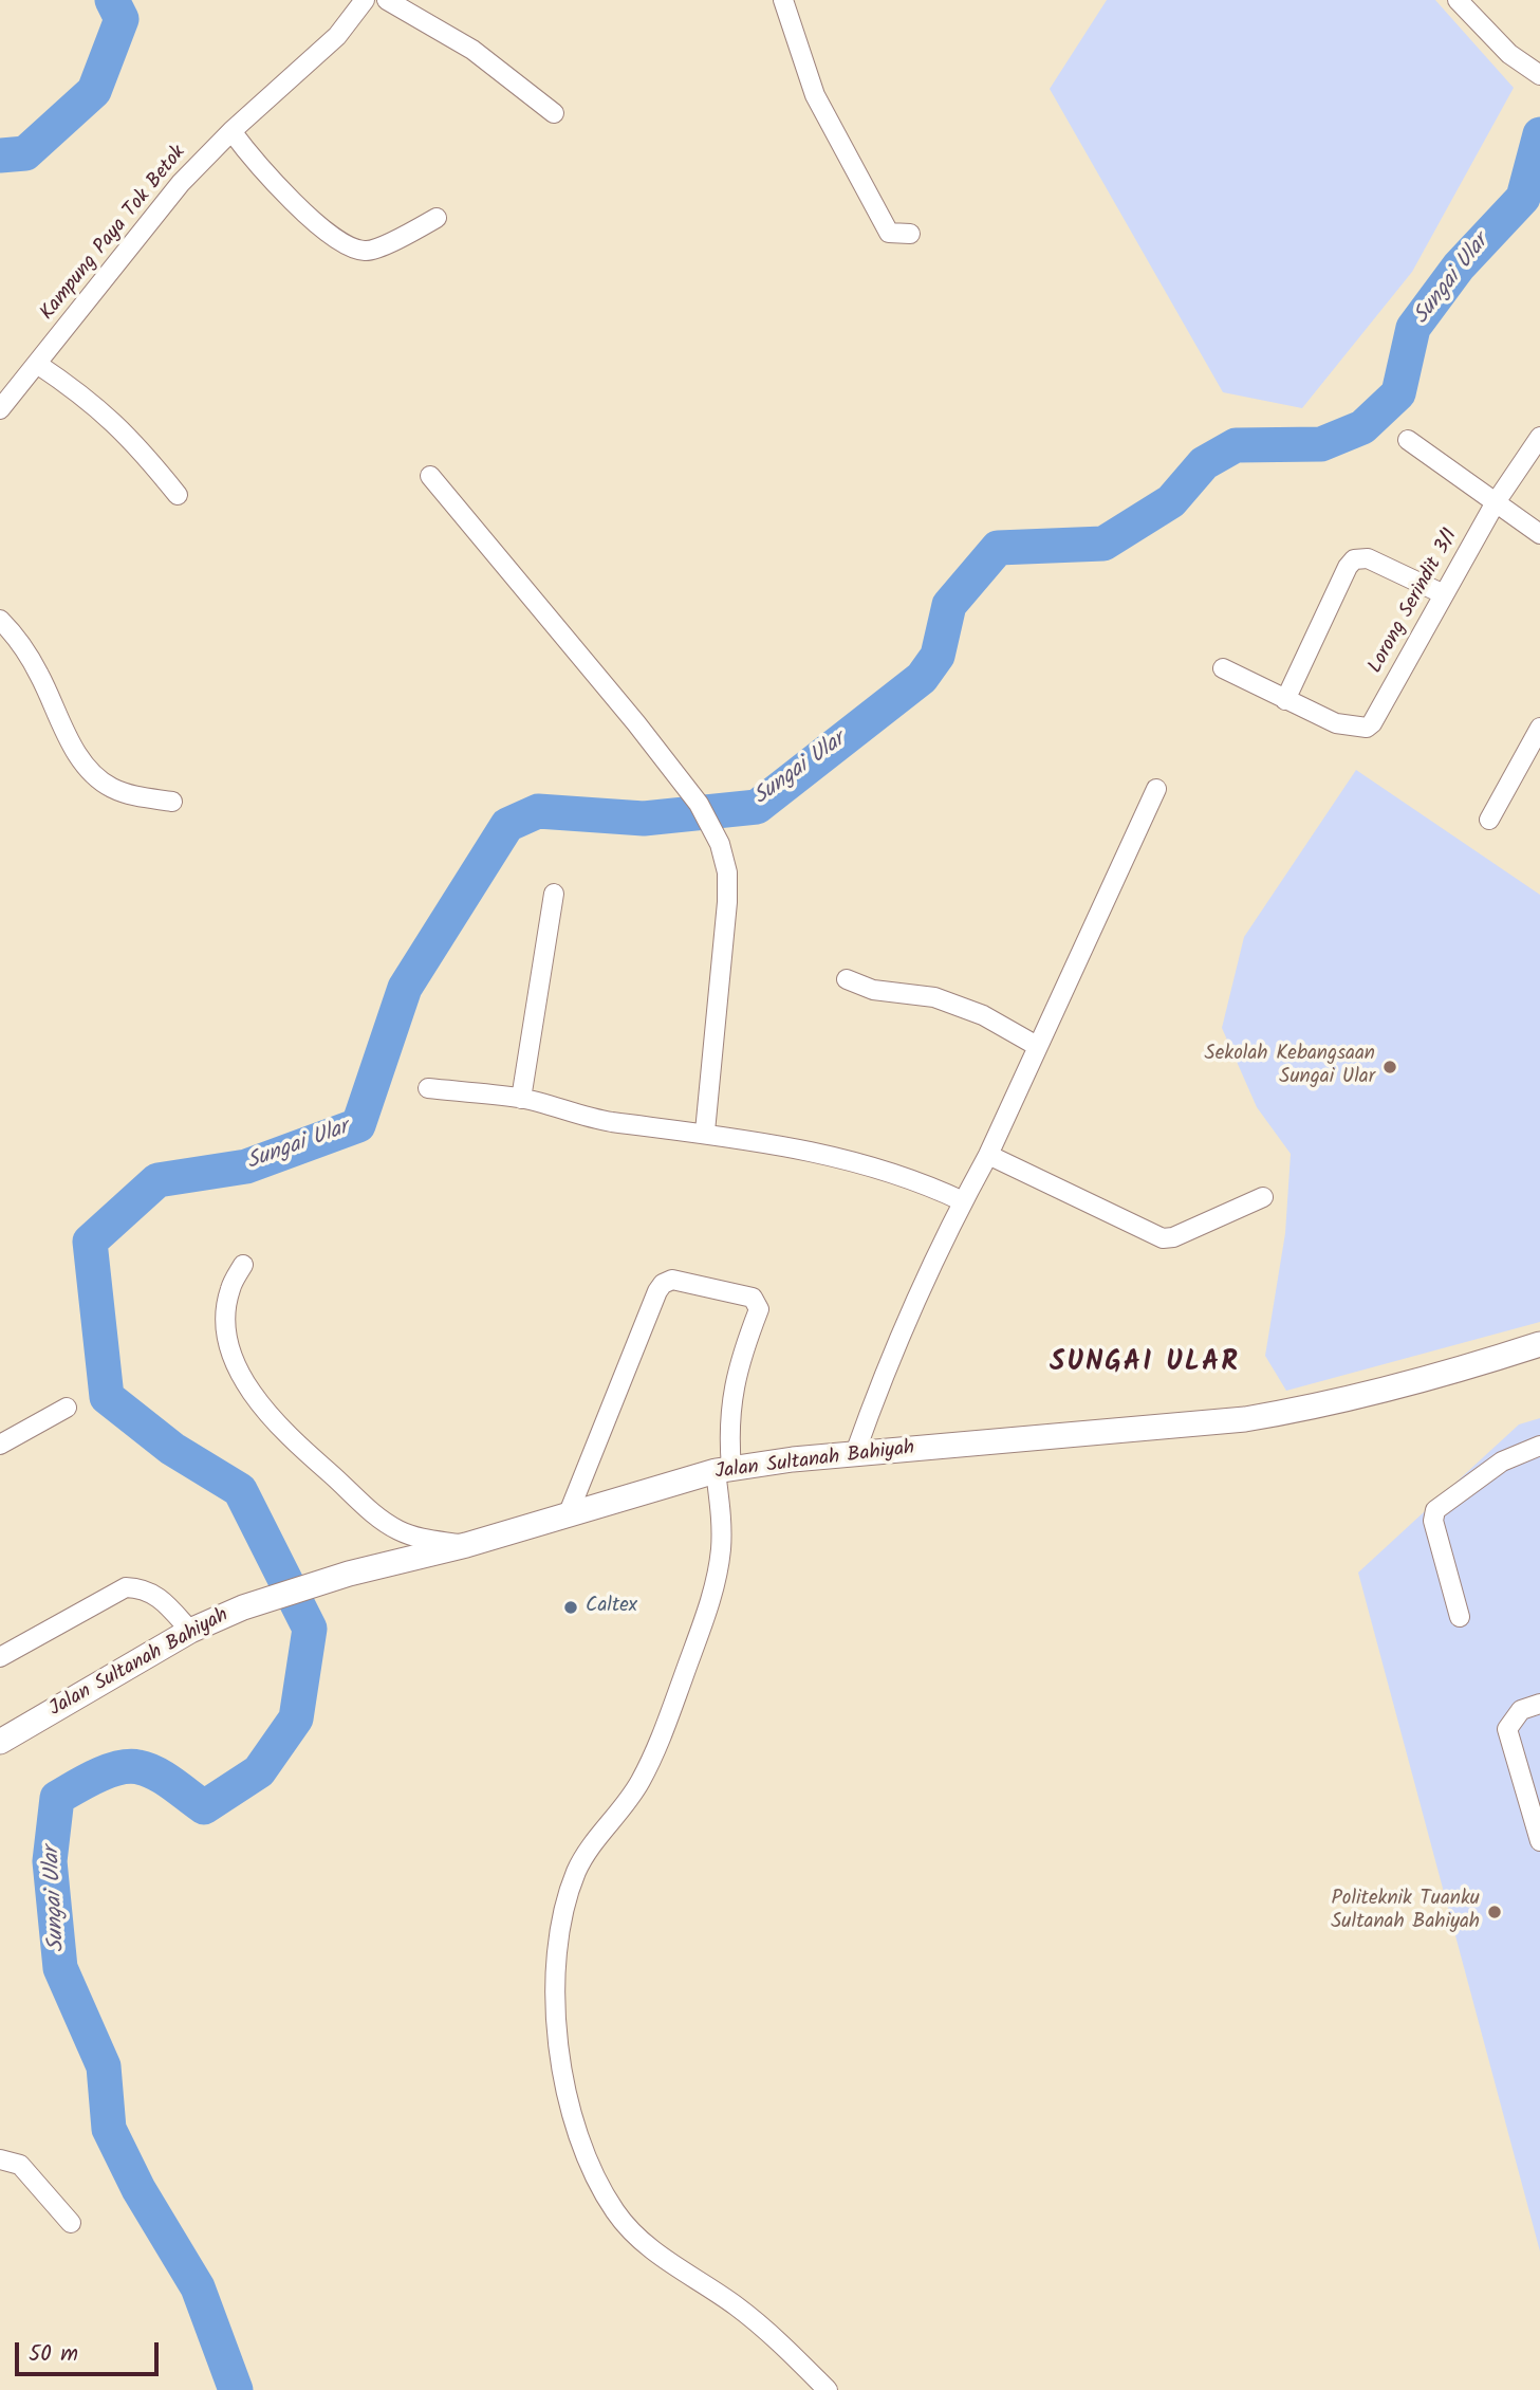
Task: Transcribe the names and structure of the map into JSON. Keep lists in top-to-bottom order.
{
  "streets": {
    "main road": ["Jalan Sultanah Bahiyah"],
    "street": ["Kampung Paya Tok Betok", "Lorong Serindit 3/1"]
  },
  "districts": ["SUNGAI ULAR"],
  "water": ["Sungai Ular"],
  "places": ["Sekolah Kebangsaan Sungai Ular", "Caltex", "Politeknik Tuanku Sultanah Bahiyah"],
  "scale_bar": "50 m"
}
